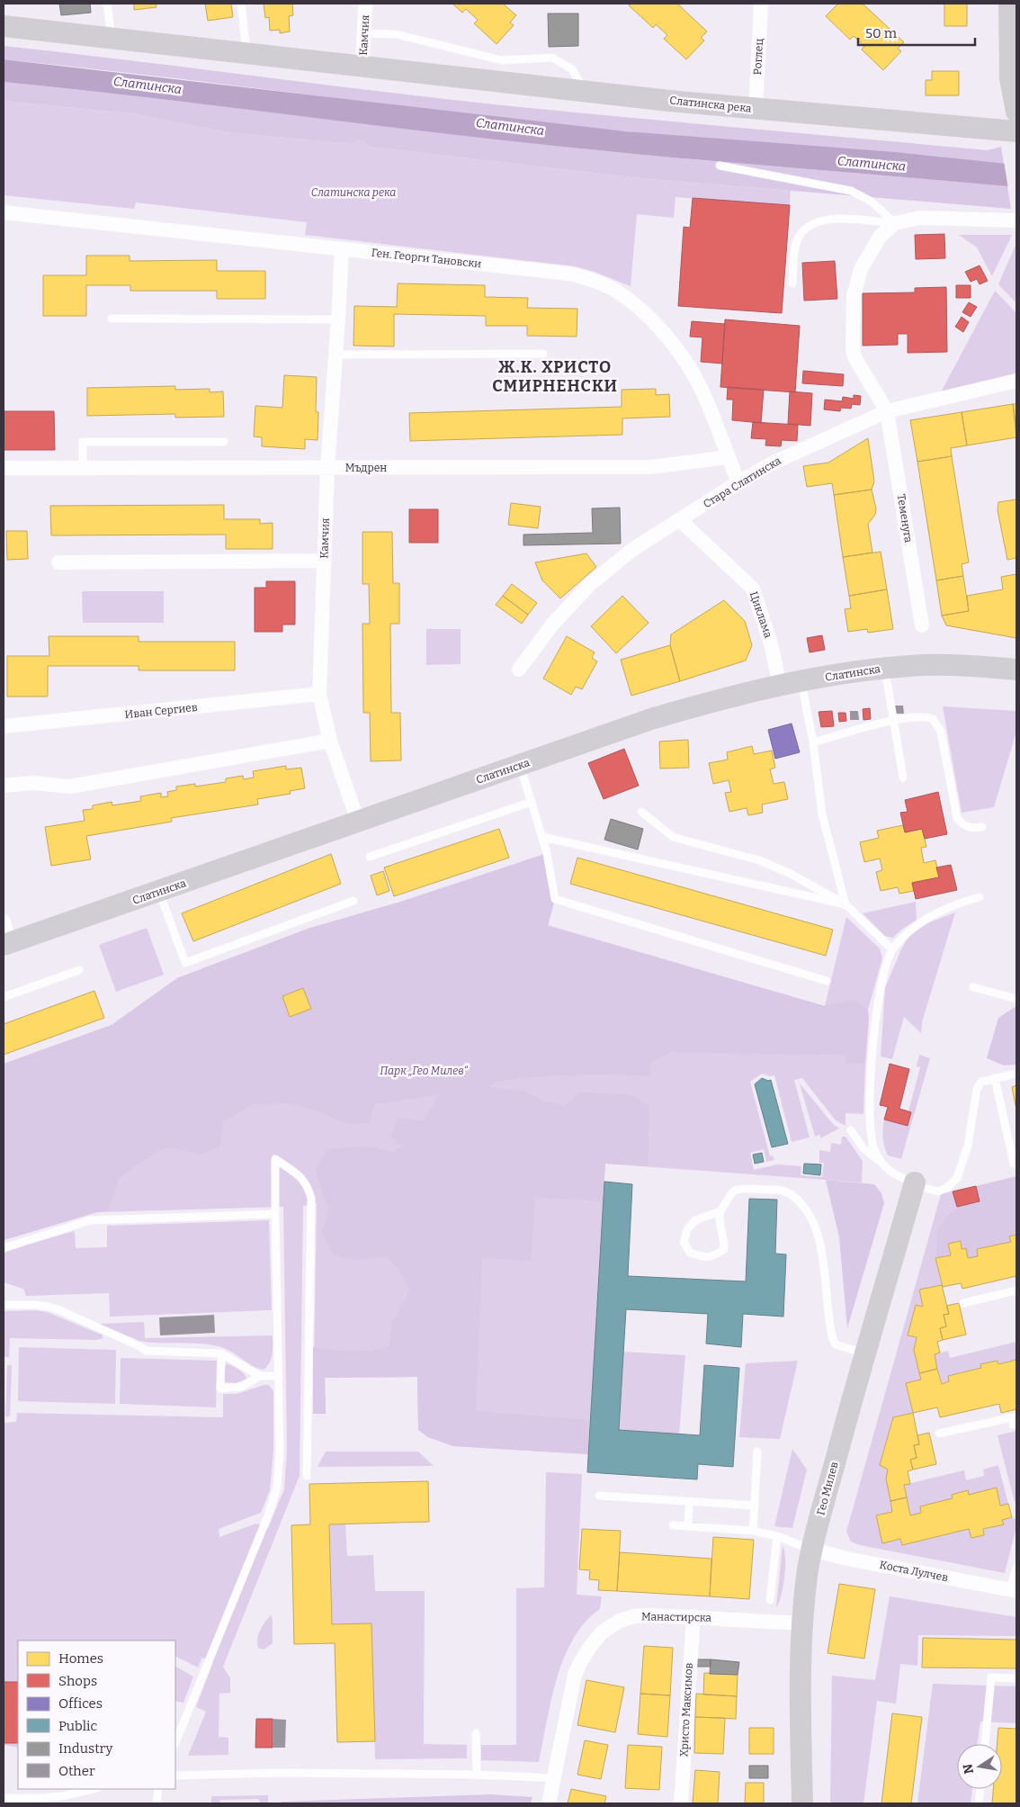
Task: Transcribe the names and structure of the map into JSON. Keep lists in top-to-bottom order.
{
  "streets": {
    "street": [
      "Камчия",
      "Роглец",
      "Слатинска река",
      "Ген. Георги Тановски",
      "Мъдрен",
      "Стара Слатинска",
      "Теменуга",
      "Циклама",
      "Слатинска",
      "Иван Сергиев",
      "Гео Милев",
      "Коста Лулчев",
      "Манастирска",
      "Христо Максимов"
    ]
  },
  "crossings": [
    ["Камчия", "Слатинска река"],
    ["Камчия", "Ген. Георги Тановски"],
    ["Камчия", "Мъдрен"],
    ["Камчия", "Слатинска"],
    ["Камчия", "Иван Сергиев"],
    ["Роглец", "Слатинска река"],
    ["Ген. Георги Тановски", "Мъдрен"],
    ["Ген. Георги Тановски", "Стара Слатинска"],
    ["Стара Слатинска", "Теменуга"],
    ["Стара Слатинска", "Циклама"],
    ["Циклама", "Слатинска"],
    ["Гео Милев", "Коста Лулчев"],
    ["Гео Милев", "Манастирска"],
    ["Манастирска", "Христо Максимов"]
  ],
  "districts": ["Ж.К. ХРИСТО СМИРНЕНСКИ"],
  "water": ["Слатинска"],
  "parks": ["Слатинска река", "Парк „Гео Милев“"],
  "legend": [
    "Homes",
    "Shops",
    "Offices",
    "Public",
    "Industry",
    "Other"
  ],
  "scale_bar": "50 m",
  "north": "left"
}
